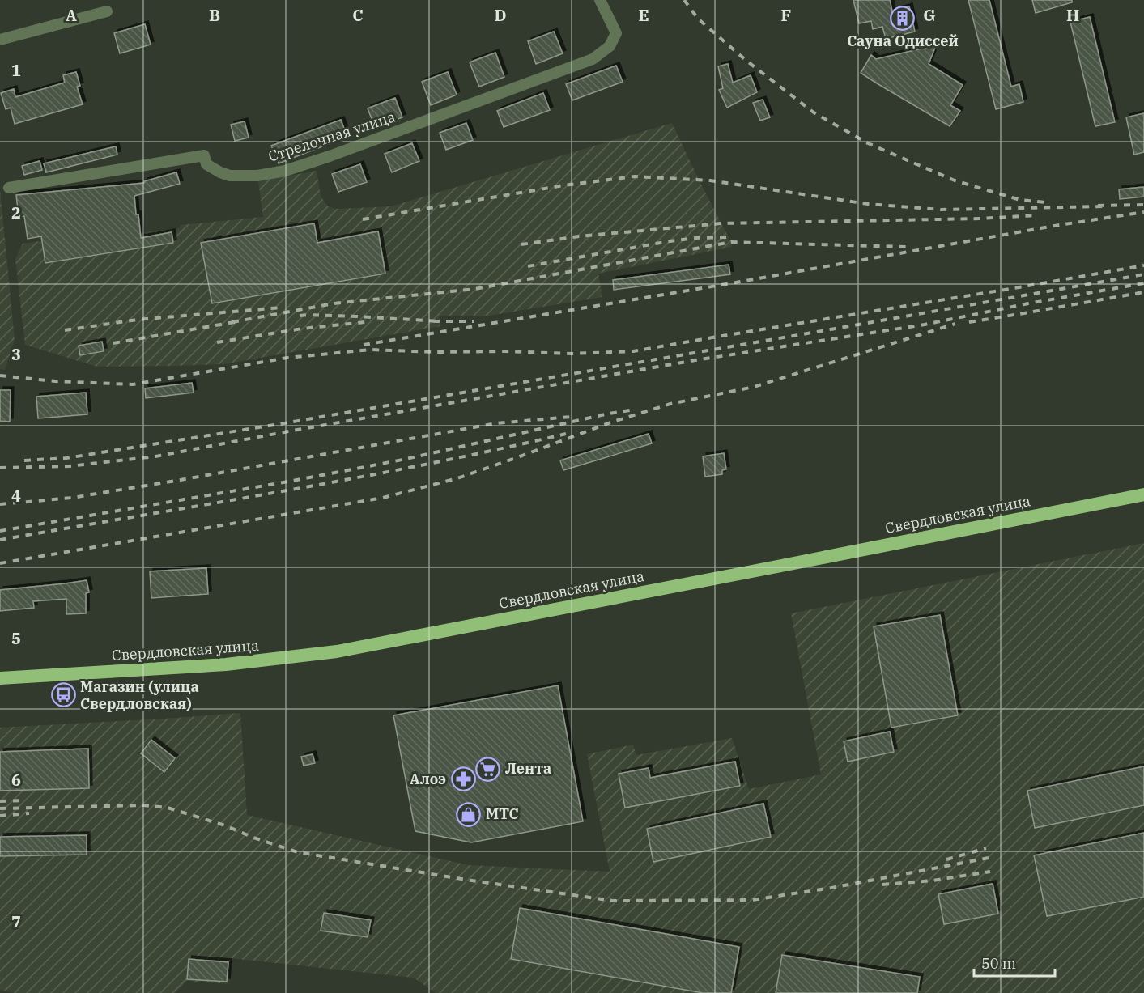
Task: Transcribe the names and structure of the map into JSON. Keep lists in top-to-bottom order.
{
  "streets": {
    "highway": ["Свердловская улица"],
    "street": ["Стрелочная улица"]
  },
  "places": {
    "building": ["Сауна Одиссей"],
    "bus stop": ["Магазин (улица Свердловская)"],
    "supermarket": ["Лента"],
    "pharmacy": ["Алоэ"],
    "shop": ["МТС"]
  },
  "scale_bar": "50 m",
  "grid": {
    "columns": [
      "A",
      "B",
      "C",
      "D",
      "E",
      "F",
      "G",
      "H"
    ],
    "rows": [
      "1",
      "2",
      "3",
      "4",
      "5",
      "6",
      "7"
    ]
  }
}
